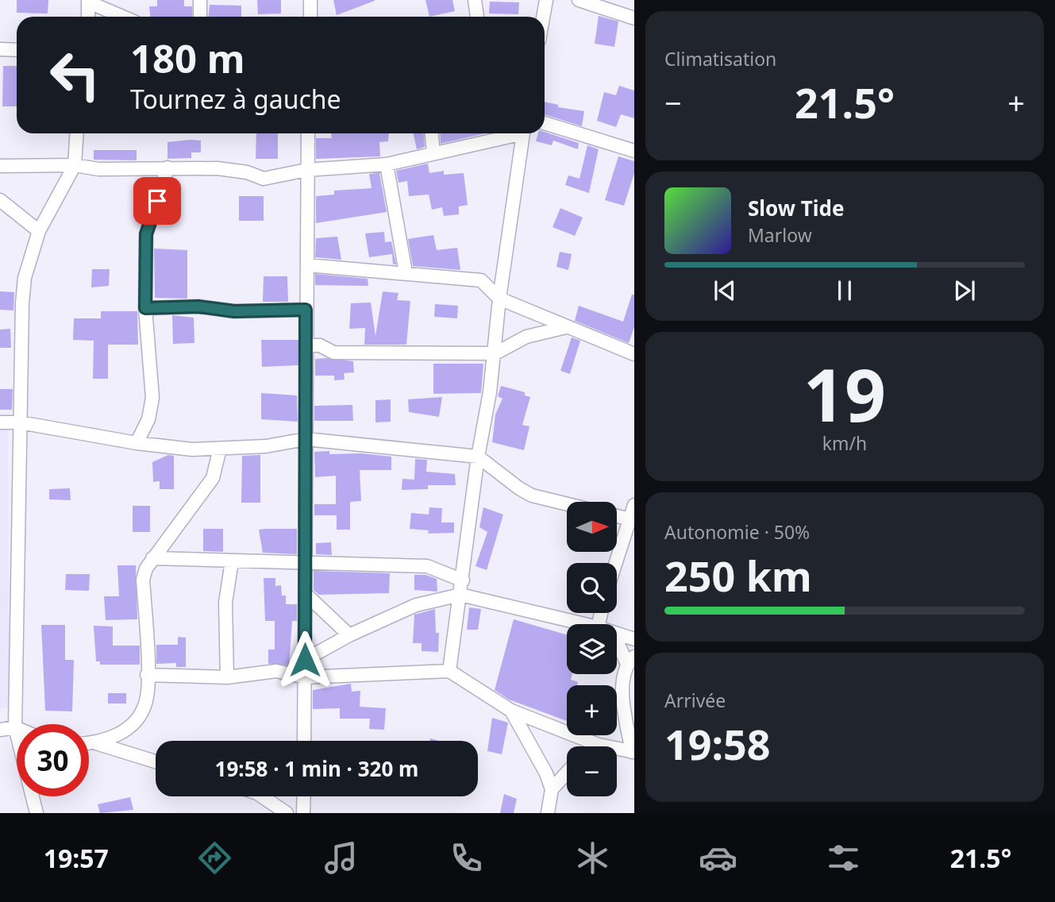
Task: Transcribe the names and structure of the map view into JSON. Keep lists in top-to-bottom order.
{
  "north": "right",
  "page": {
    "tile": [
      "Climatisation",
      ["19", "km/h"],
      ["Autonomie · 50%", "250 km"],
      ["Arrivée", "19:58"]
    ],
    "turn": ["180 m", "Tournez à gauche"],
    "heat": ["−", "21.5°", "+"],
    "song": ["Slow Tide", "Marlow"],
    "map_buttons": ["+", "−"],
    "limit": "30",
    "trip": "19:58 · 1 min · 320 m",
    "tabs": ["19:57", "21.5°"]
  }
}
